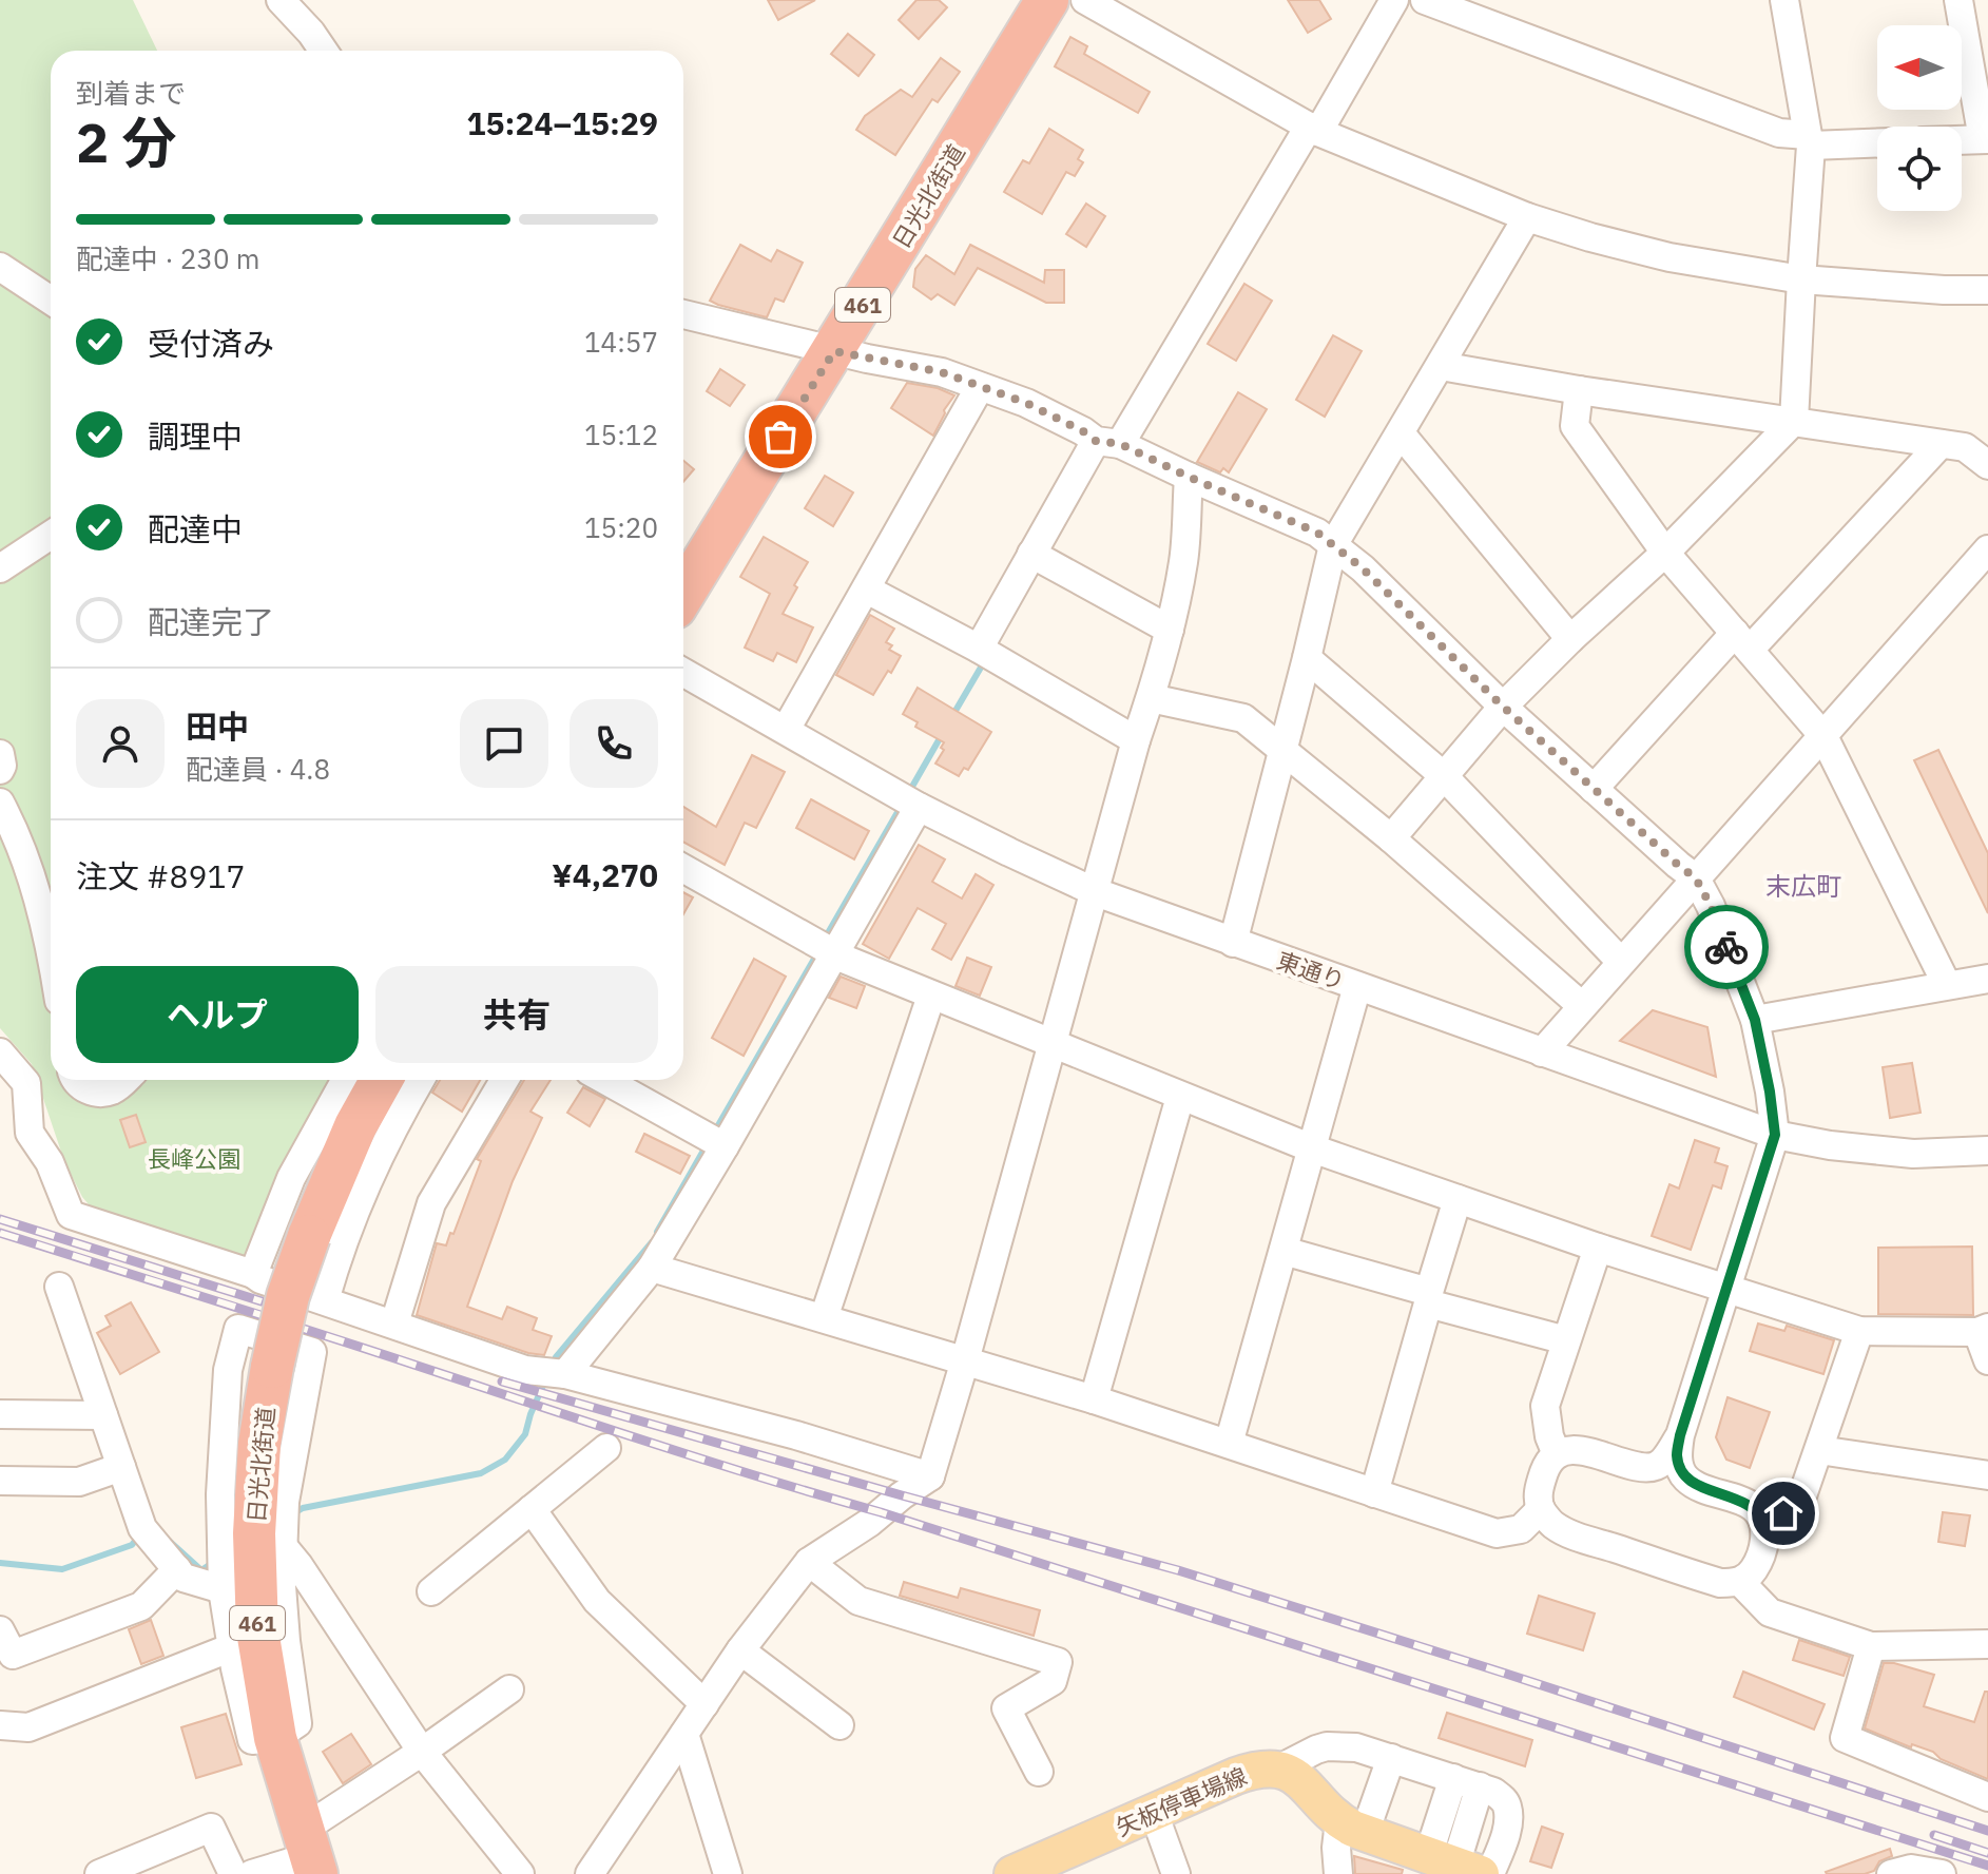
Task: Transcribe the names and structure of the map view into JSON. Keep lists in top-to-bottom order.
{
  "streets": {
    "highway": ["日光北街道", "461"],
    "main road": ["矢板停車場線"],
    "street": ["東通り"]
  },
  "districts": ["末広町"],
  "parks": ["長峰公園"],
  "north": "left",
  "page": {
    "heading": ["2 分", "到着まで", "15:24–15:29"],
    "panel": [
      "田中",
      "配達員 · 4.8",
      "注文 #8917",
      "¥4,270"
    ],
    "bar": "配達中 · 230 m",
    "list": [
      ["受付済み", "14:57"],
      ["調理中", "15:12"],
      ["配達中", "15:20"],
      "配達完了"
    ],
    "buttons": ["ヘルプ", "共有"]
  }
}
